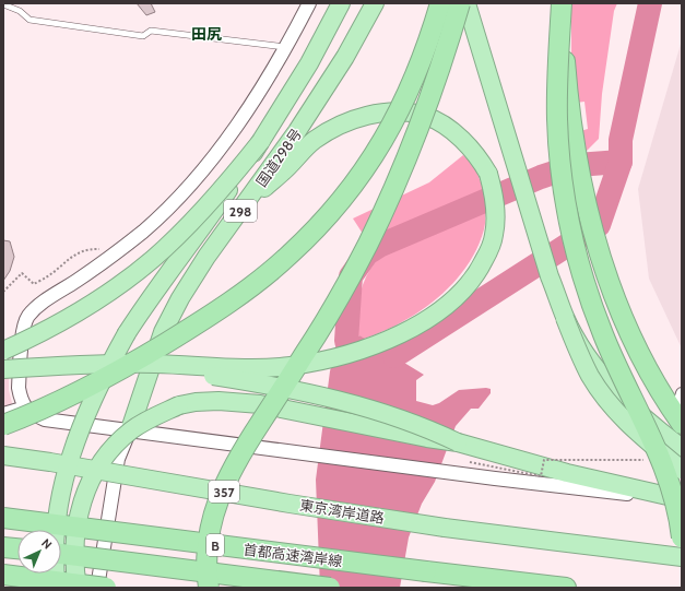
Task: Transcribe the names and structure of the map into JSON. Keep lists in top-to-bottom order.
{
  "streets": {
    "highway": [
      "国道298号",
      "298",
      "357",
      "東京湾岸道路",
      "B",
      "首都高速湾岸線"
    ]
  },
  "districts": ["田尻"],
  "north": "top right"
}
